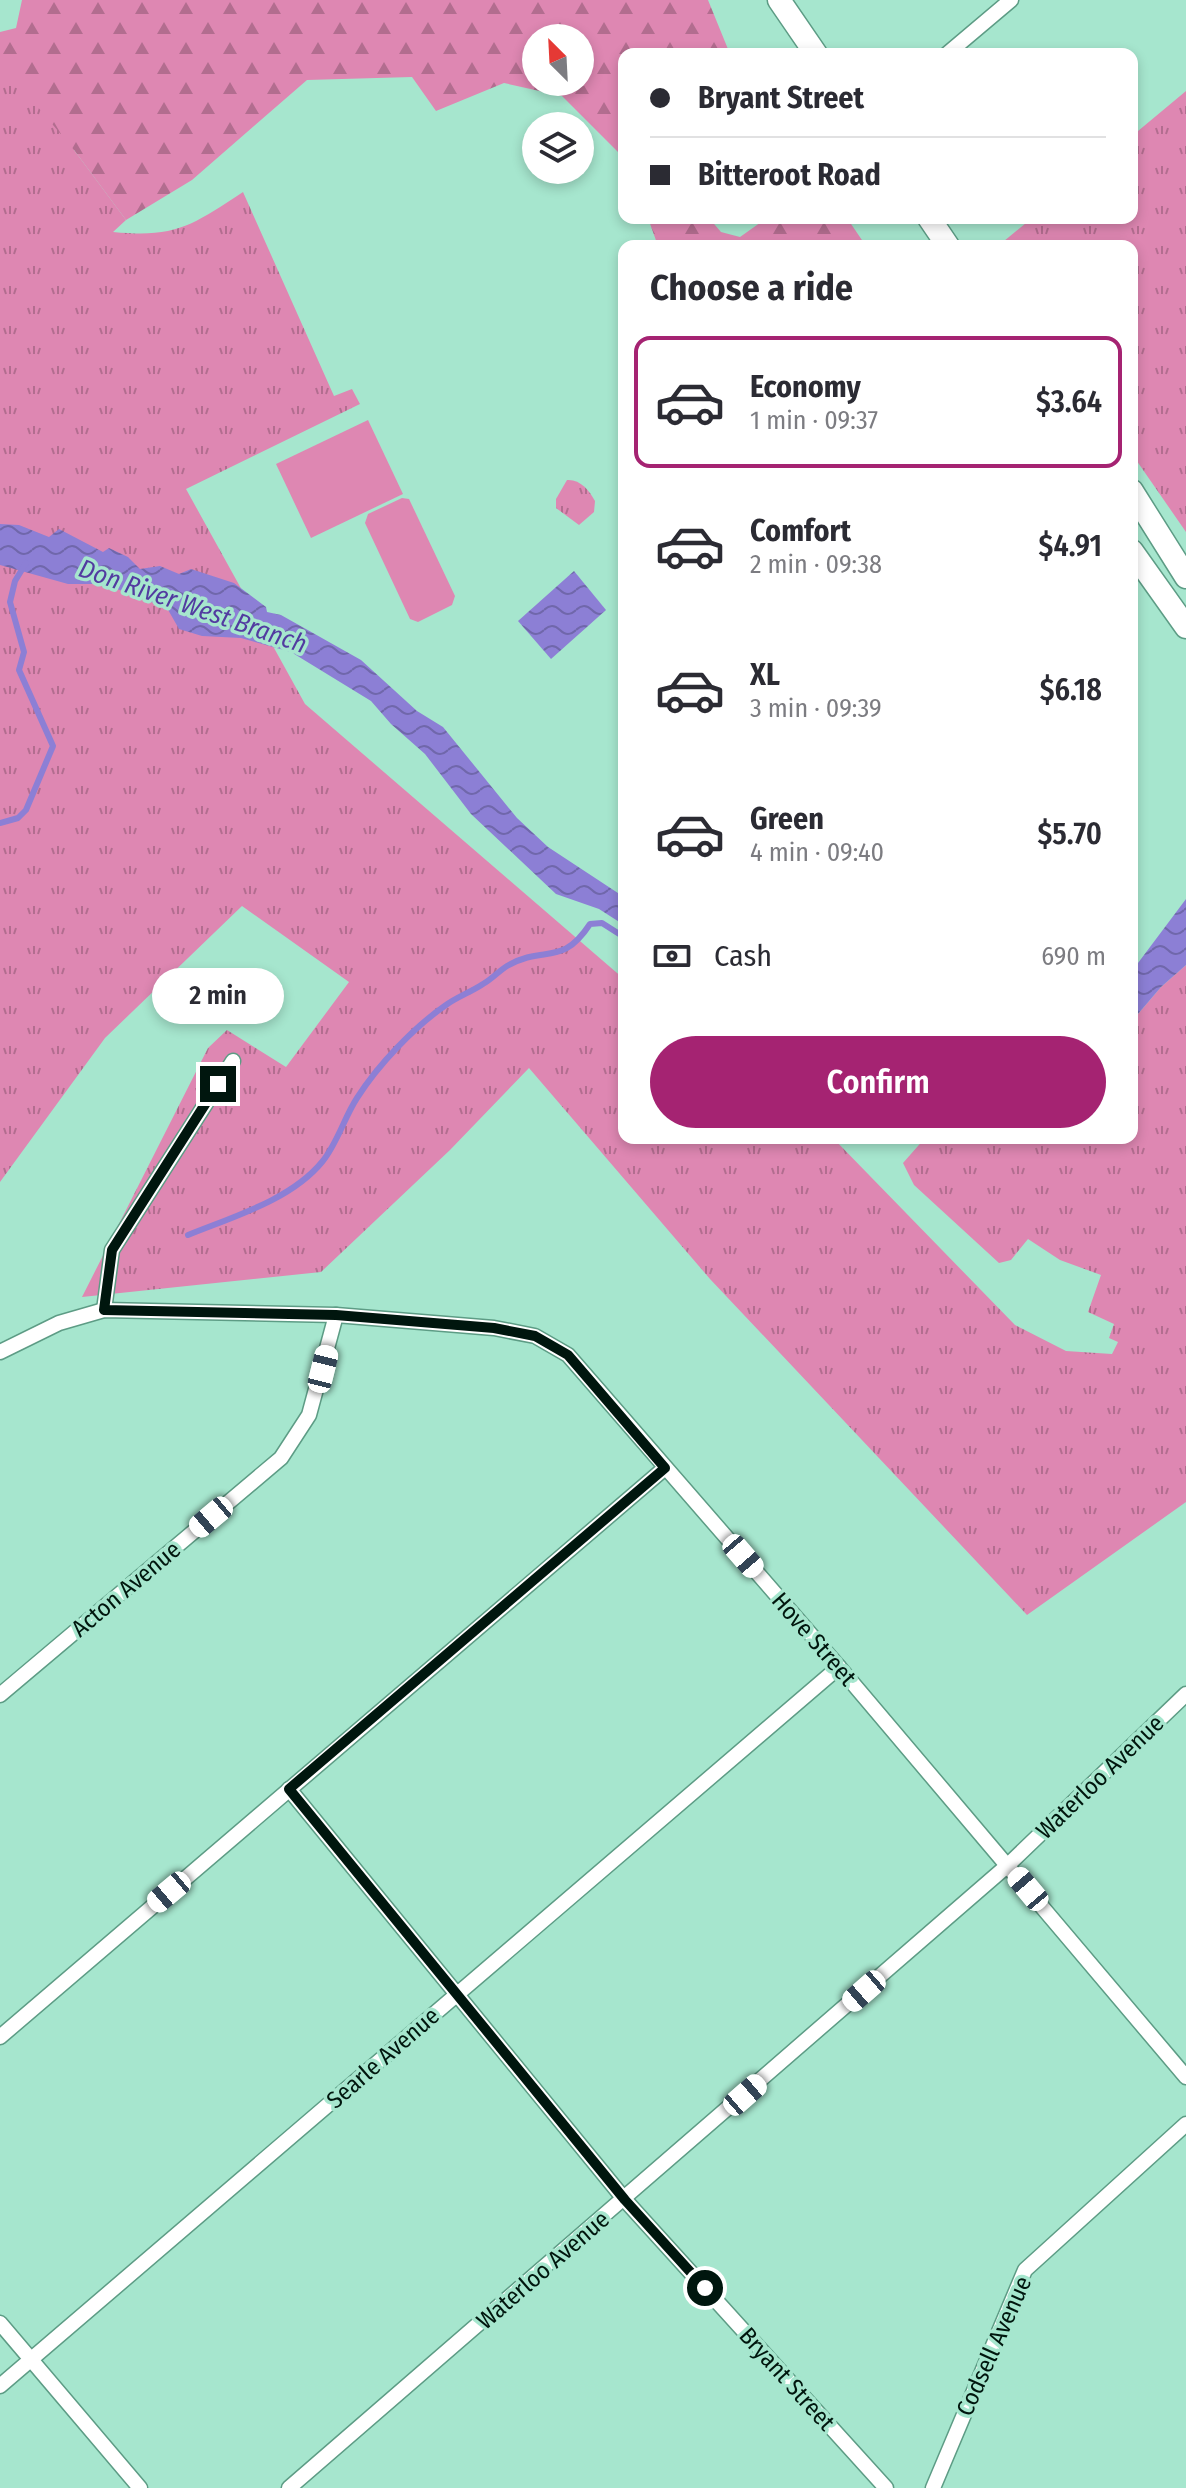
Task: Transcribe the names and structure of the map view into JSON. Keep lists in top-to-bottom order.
{
  "streets": {
    "street": [
      "Acton Avenue",
      "Hove Street",
      "Waterloo Avenue",
      "Searle Avenue",
      "Codsell Avenue",
      "Bryant Street"
    ]
  },
  "crossings": [
    ["Acton Avenue", "Hove Street"],
    ["Hove Street", "Waterloo Avenue"],
    ["Hove Street", "Searle Avenue"],
    ["Waterloo Avenue", "Bryant Street"],
    ["Searle Avenue", "Bryant Street"]
  ],
  "water": ["Don River West Branch"],
  "north": "top left",
  "page": {
    "banner": ["Bryant Street", "Bitteroot Road"],
    "heading": "Choose a ride",
    "list": [
      {
        "name": "Economy",
        "note": "1 min · 09:37",
        "value": "$3.64"
      },
      {
        "name": "Comfort",
        "note": "2 min · 09:38",
        "value": "$4.91"
      },
      {
        "name": "XL",
        "note": "3 min · 09:39",
        "value": "$6.18"
      },
      {
        "name": "Green",
        "note": "4 min · 09:40",
        "value": "$5.70"
      }
    ],
    "pay": ["Cash", "690 m"],
    "bubble": "2 min",
    "buttons": "Confirm"
  }
}
